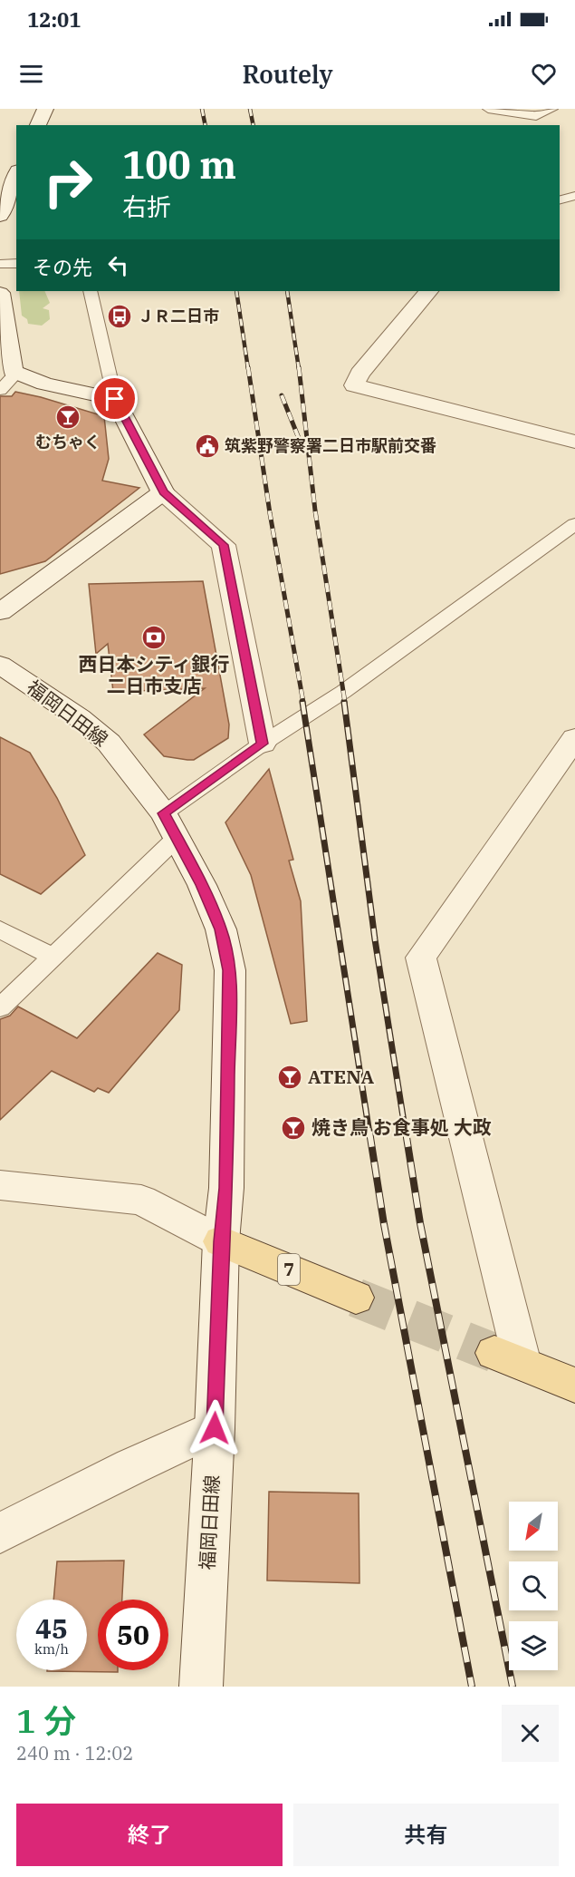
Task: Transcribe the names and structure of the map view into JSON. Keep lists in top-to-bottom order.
{
  "streets": {
    "main road": ["7"],
    "street": ["福岡日田線"]
  },
  "crossings": [
    ["福岡日田線", "7"]
  ],
  "places": {
    "bus stop": ["ＪＲ二日市"],
    "bar": ["むちゃく", "ATENA", "焼き鳥 お食事処 大政"],
    "public building": ["筑紫野警察署二日市駅前交番"],
    "bank": ["西日本シティ銀行 二日市支店"]
  },
  "north": "bottom left",
  "page": {
    "status": "12:01",
    "header": "Routely",
    "turn": ["100 m", "右折"],
    "then": "その先",
    "speed": "45 km/h",
    "limit": "50",
    "heading": ["1 分", "240 m · 12:02"],
    "buttons": ["終了", "共有"]
  }
}
